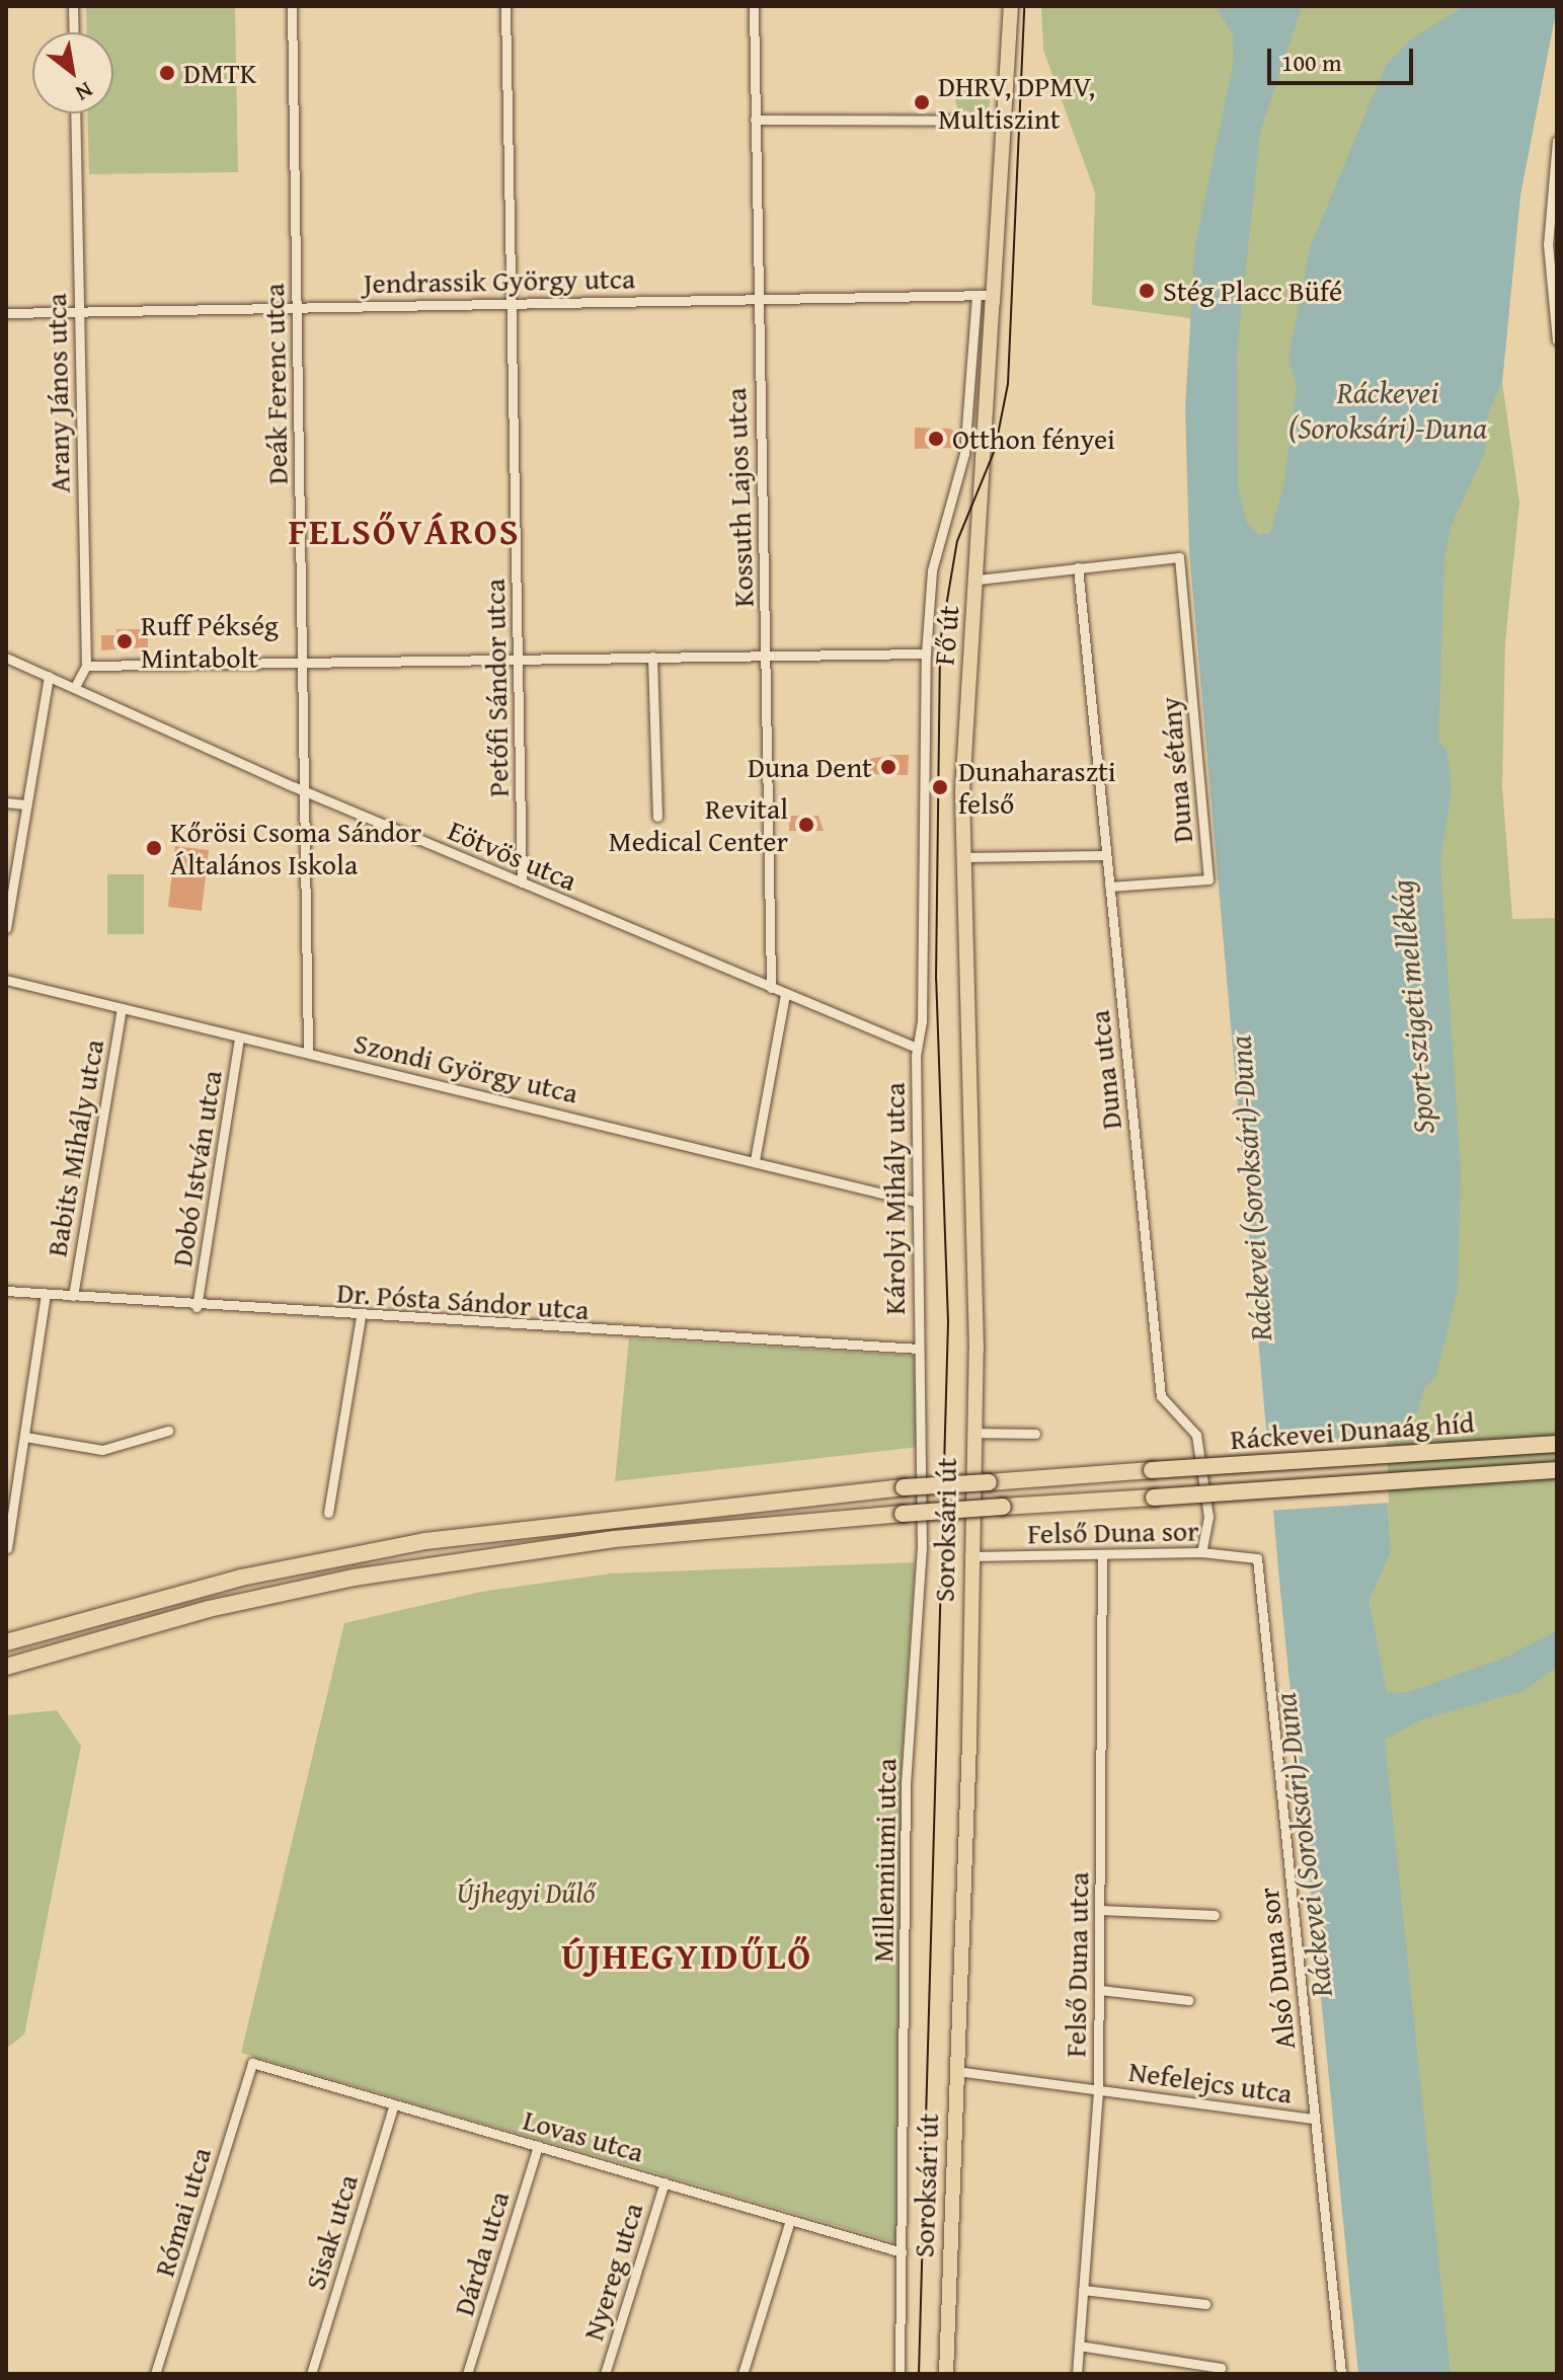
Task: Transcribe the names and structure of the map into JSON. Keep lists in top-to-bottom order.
{
  "streets": {
    "highway": ["Ráckevei Dunaág híd"],
    "main road": ["Fő út", "Soroksári út"],
    "street": [
      "Jendrassik György utca",
      "Deák Ferenc utca",
      "Arany János utca",
      "Kossuth Lajos utca",
      "Petőfi Sándor utca",
      "Duna sétány",
      "Eötvös utca",
      "Szondi György utca",
      "Duna utca",
      "Babits Mihály utca",
      "Dobó István utca",
      "Károlyi Mihály utca",
      "Dr. Pósta Sándor utca",
      "Felső Duna sor",
      "Millenniumi utca",
      "Felső Duna utca",
      "Alsó Duna sor",
      "Nefelejcs utca",
      "Lovas utca",
      "Római utca",
      "Sisak utca",
      "Dárda utca",
      "Nyereg utca"
    ]
  },
  "crossings": [
    ["Jendrassik György utca", "Deák Ferenc utca"],
    ["Jendrassik György utca", "Arany János utca"],
    ["Jendrassik György utca", "Kossuth Lajos utca"],
    ["Jendrassik György utca", "Fő út"],
    ["Jendrassik György utca", "Petőfi Sándor utca"],
    ["Deák Ferenc utca", "Eötvös utca"],
    ["Deák Ferenc utca", "Szondi György utca"],
    ["Arany János utca", "Eötvös utca"],
    ["Kossuth Lajos utca", "Eötvös utca"],
    ["Fő út", "Eötvös utca"],
    ["Fő út", "Károlyi Mihály utca"],
    ["Fő út", "Soroksári út"],
    ["Petőfi Sándor utca", "Eötvös utca"],
    ["Duna sétány", "Duna utca"],
    ["Eötvös utca", "Károlyi Mihály utca"],
    ["Szondi György utca", "Babits Mihály utca"],
    ["Szondi György utca", "Dobó István utca"],
    ["Szondi György utca", "Károlyi Mihály utca"],
    ["Duna utca", "Felső Duna sor"],
    ["Babits Mihály utca", "Dr. Pósta Sándor utca"],
    ["Dobó István utca", "Dr. Pósta Sándor utca"],
    ["Károlyi Mihály utca", "Dr. Pósta Sándor utca"],
    ["Károlyi Mihály utca", "Millenniumi utca"],
    ["Dr. Pósta Sándor utca", "Millenniumi utca"],
    ["Soroksári út", "Felső Duna sor"],
    ["Soroksári út", "Nefelejcs utca"],
    ["Felső Duna sor", "Felső Duna utca"],
    ["Felső Duna sor", "Alsó Duna sor"],
    ["Millenniumi utca", "Lovas utca"],
    ["Felső Duna utca", "Nefelejcs utca"],
    ["Alsó Duna sor", "Nefelejcs utca"],
    ["Lovas utca", "Római utca"],
    ["Lovas utca", "Sisak utca"],
    ["Lovas utca", "Dárda utca"],
    ["Lovas utca", "Nyereg utca"]
  ],
  "districts": ["FELSŐVÁROS", "ÚJHEGYIDŰLŐ"],
  "water": ["Ráckevei (Soroksári)-Duna", "Sport-szigeti mellékág"],
  "parks": ["Újhegyi Dűlő"],
  "places": [
    "DMTK",
    "DHRV, DPMV, Multiszint",
    "Stég Placc Büfé",
    "Otthon fényei",
    "Ruff Pékség Mintabolt",
    "Duna Dent",
    "Dunaharaszti felső",
    "Revital Medical Center",
    "Kőrösi Csoma Sándor Általános Iskola"
  ],
  "scale_bar": "100 m",
  "north": "bottom right"
}
